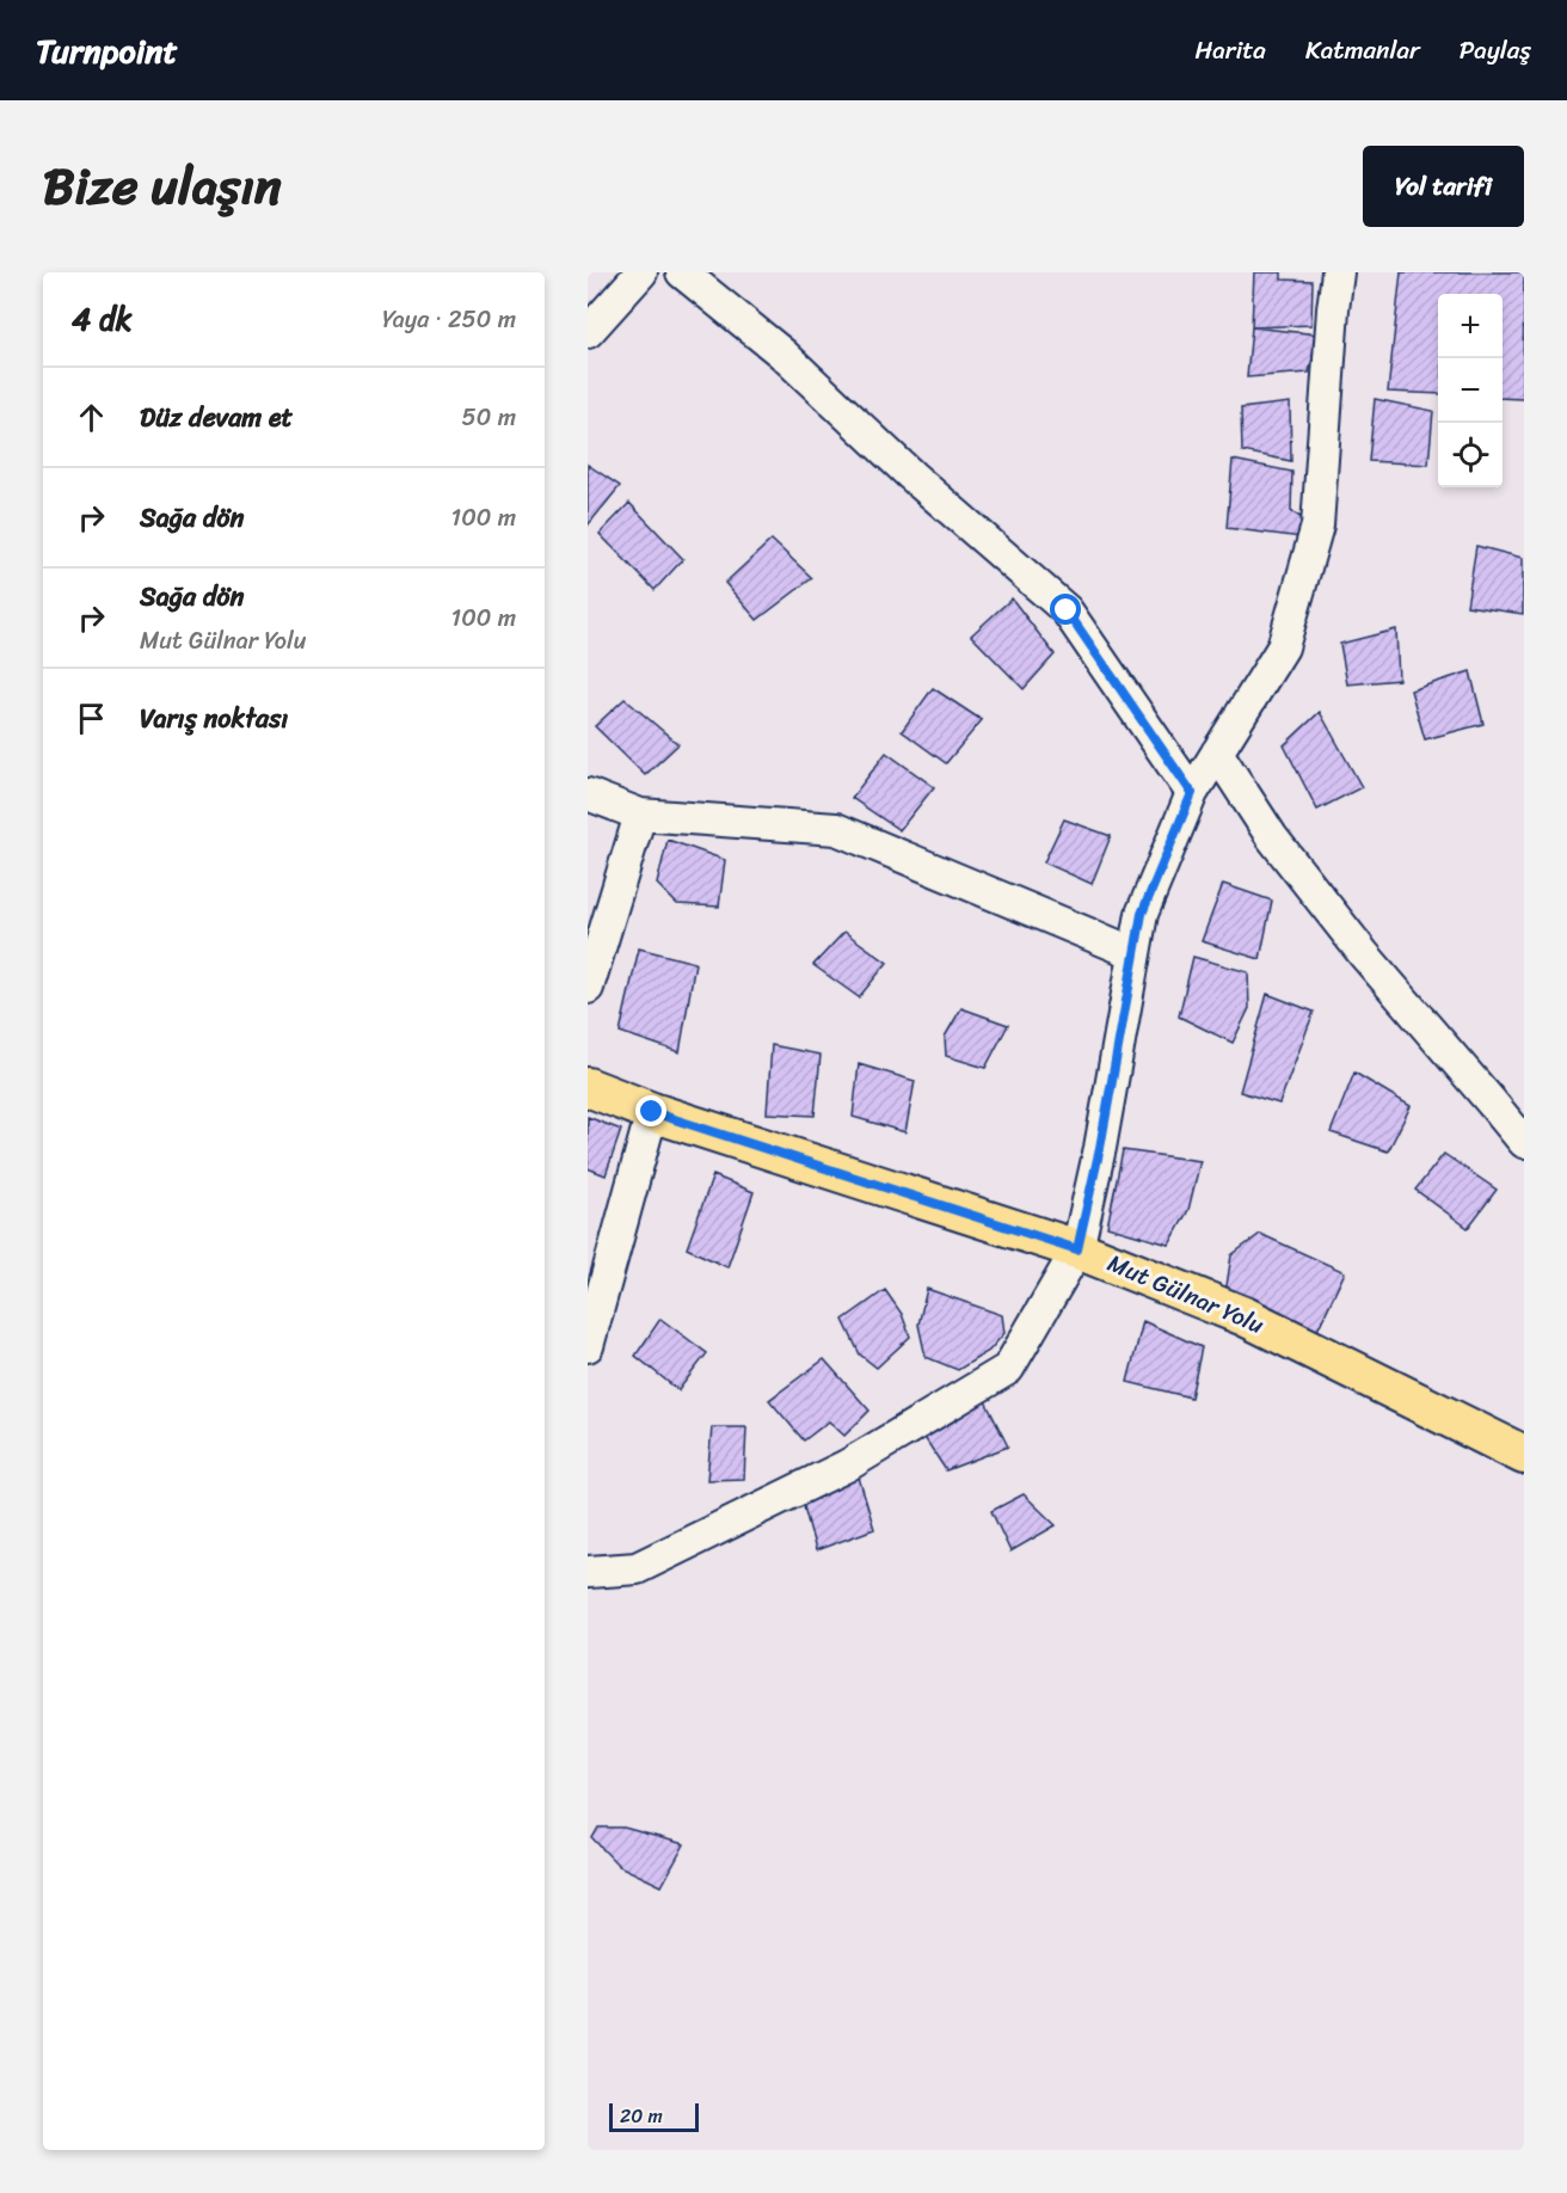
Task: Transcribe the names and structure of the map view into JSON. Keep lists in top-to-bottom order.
{
  "streets": {
    "main road": ["Mut Gülnar Yolu"]
  },
  "scale_bar": "20 m",
  "page": {
    "header": "Turnpoint",
    "nav": ["Harita", "Katmanlar", "Paylaş"],
    "title": "Bize ulaşın",
    "buttons": "Yol tarifi",
    "heading": ["4 dk", "Yaya · 250 m"],
    "map_buttons": ["+", "−"],
    "list": [
      ["Düz devam et", "50 m"],
      ["Sağa dön", "100 m"],
      ["Sağa dön", "Mut Gülnar Yolu", "100 m"],
      "Varış noktası"
    ],
    "scale": "20 m"
  }
}
